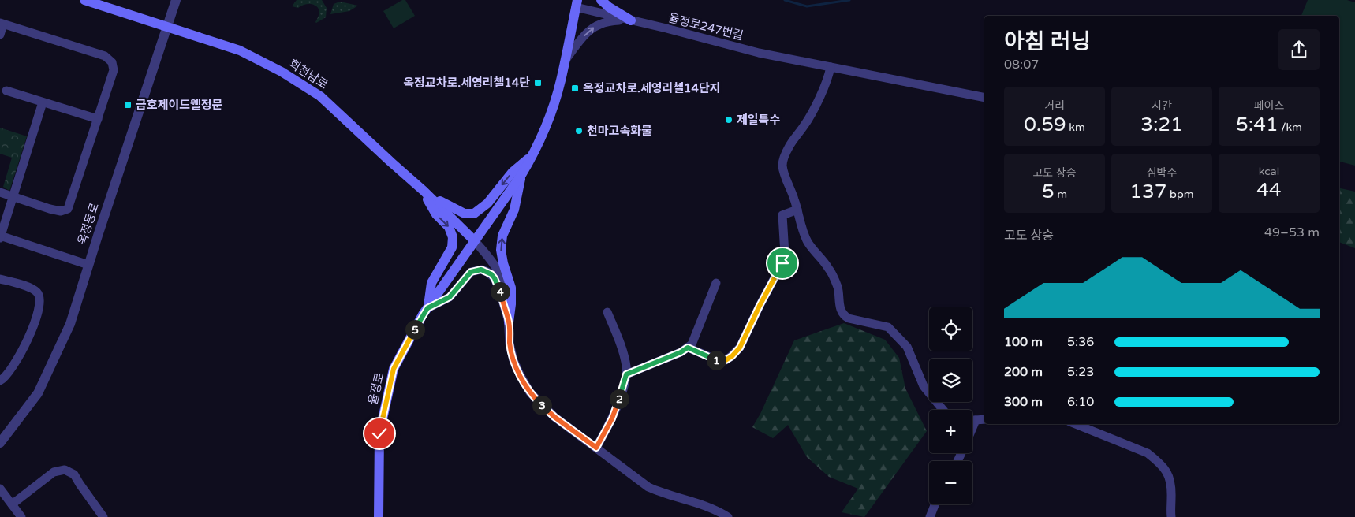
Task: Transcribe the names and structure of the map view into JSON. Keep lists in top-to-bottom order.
{
  "streets": {
    "main road": ["회천남로", "율정로"],
    "street": ["율정로247번길", "옥정동로"]
  },
  "crossings": [
    ["회천남로", "옥정동로"],
    ["회천남로", "율정로"]
  ],
  "places": {
    "transit": ["옥정교차로.세영리첼14단", "옥정교차로.세영리첼14단지", "금호제이드웰정문"],
    "other": ["제일특수", "천마고속화물"]
  },
  "page": {
    "heading": ["아침 러닝", "08:07"],
    "stats": [
      ["거리", "0.59 km"],
      ["시간", "3:21"],
      ["페이스", "5:41 /km"],
      ["고도 상승", "5 m"],
      ["심박수", "137 bpm"],
      ["kcal", "44"]
    ],
    "chart": ["고도 상승", "49–53 m"],
    "pins": [
      "4",
      "5",
      "1",
      "2",
      "3"
    ],
    "map_buttons": ["+", "−"],
    "list": [
      {
        "name": "100 m",
        "note": "5:36"
      },
      {
        "name": "200 m",
        "note": "5:23"
      },
      {
        "name": "300 m",
        "note": "6:10"
      }
    ]
  }
}
